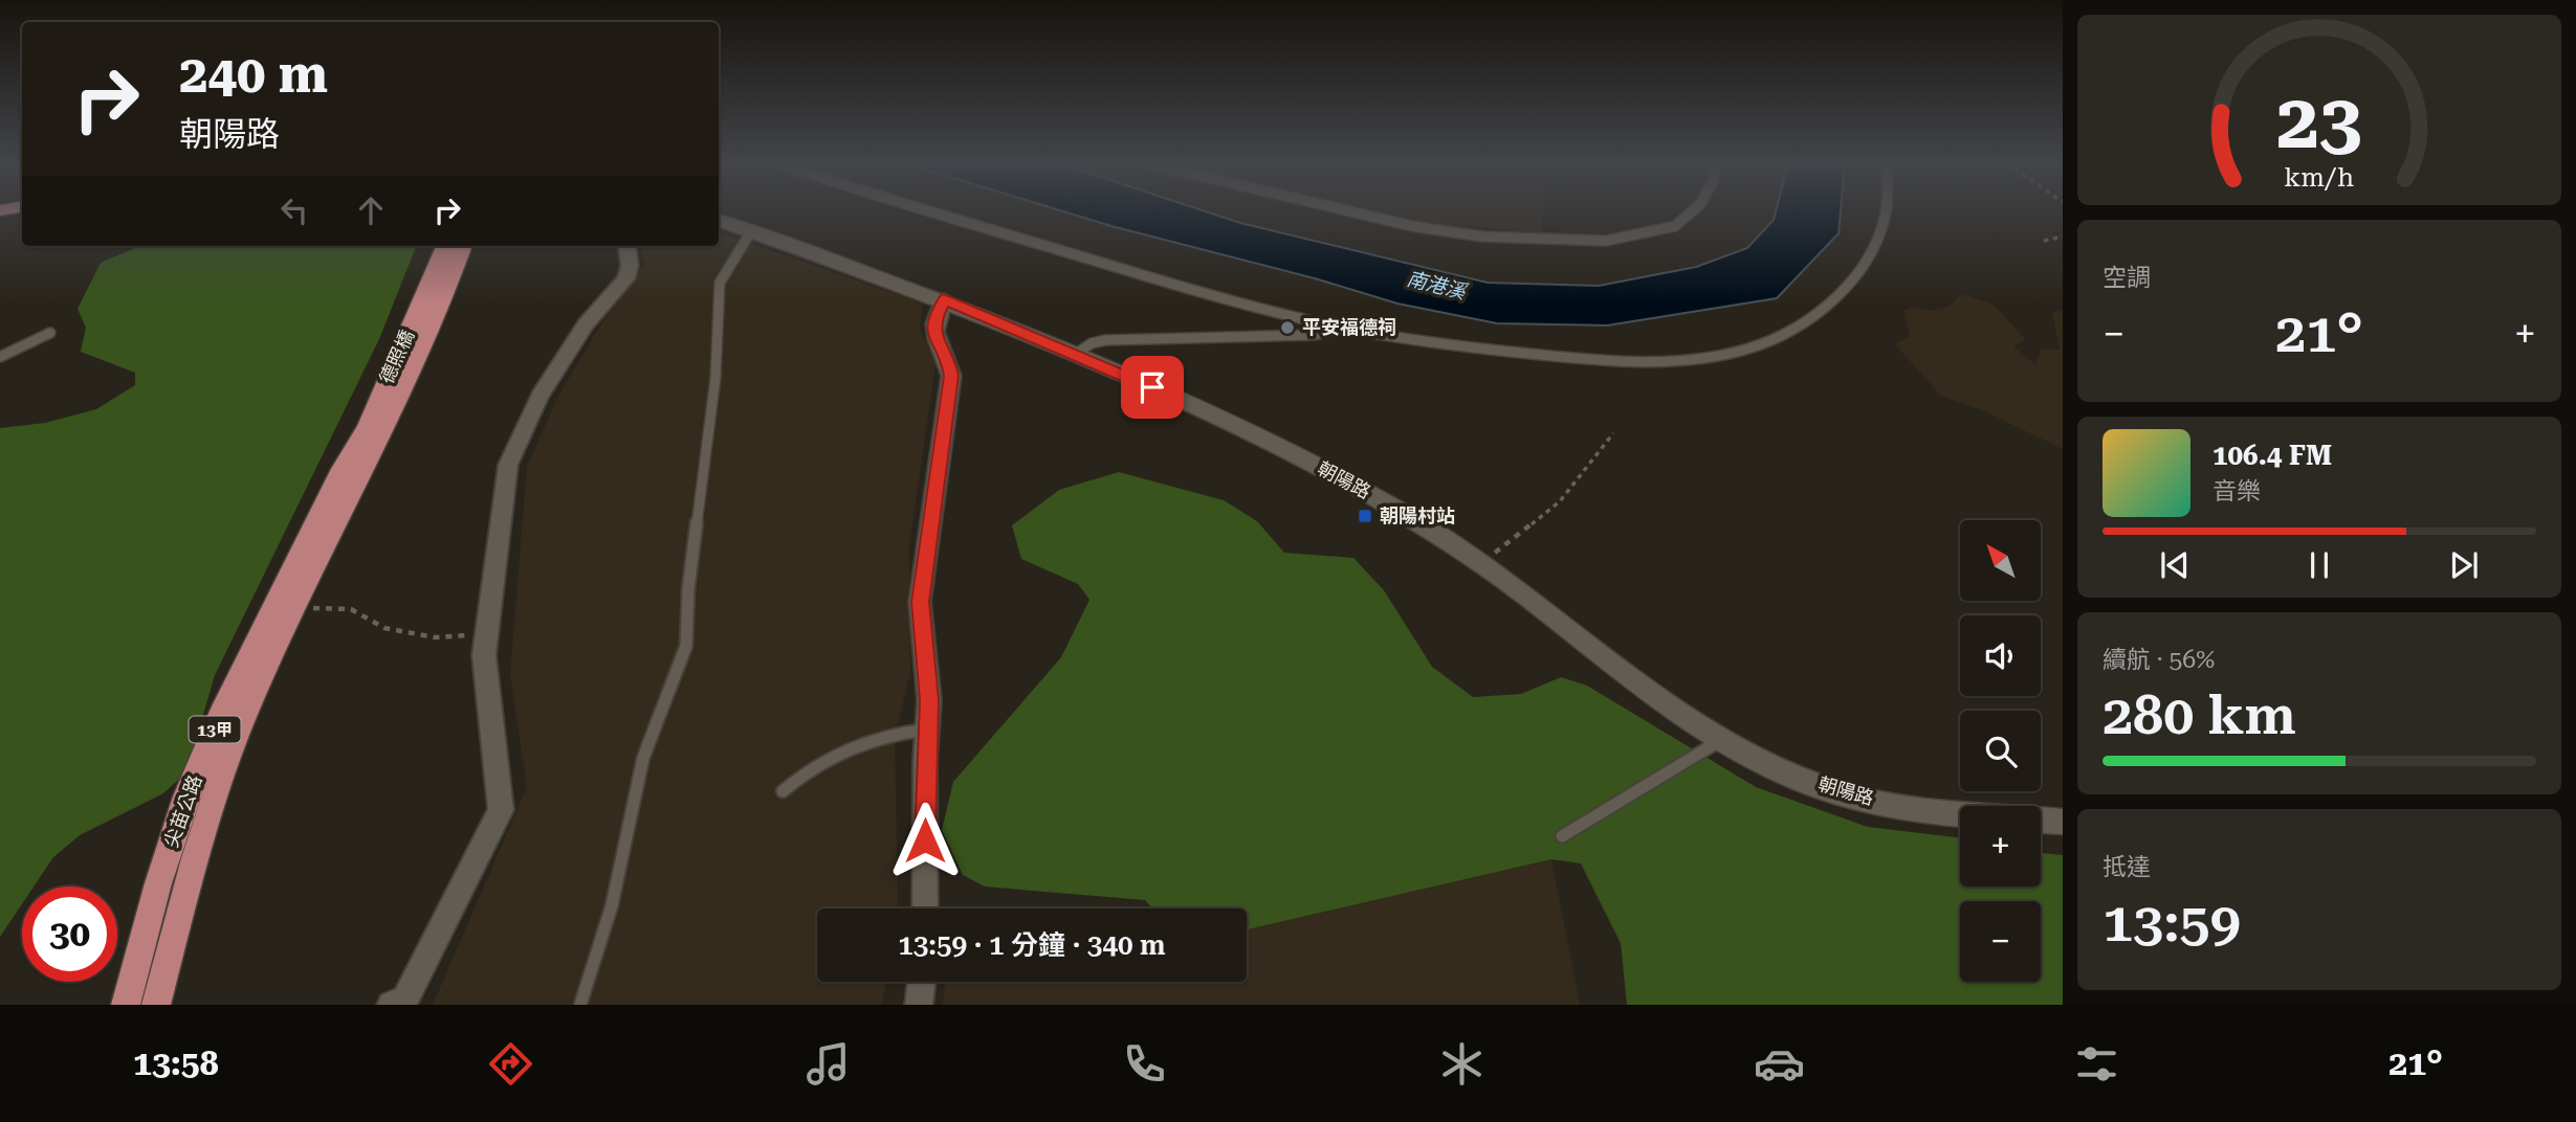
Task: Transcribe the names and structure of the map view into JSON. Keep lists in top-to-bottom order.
{
  "streets": {
    "main road": ["德照橋", "13甲", "尖苗公路"],
    "street": ["朝陽路"]
  },
  "crossings": [
    ["德照橋", "尖苗公路"]
  ],
  "water": ["南港溪"],
  "places": {
    "other": ["平安福德祠"],
    "transit": ["朝陽村站"]
  },
  "north": "top left",
  "page": {
    "turn": ["240 m", "朝陽路"],
    "tile": [
      "空調",
      ["續航 · 56%", "280 km"],
      ["抵達", "13:59"]
    ],
    "heat": ["−", "21°", "+"],
    "song": ["106.4 FM", "音樂"],
    "map_buttons": ["+", "−"],
    "limit": "30",
    "trip": "13:59 · 1 分鐘 · 340 m",
    "tabs": ["13:58", "21°"],
    "gauge": ["23", "km/h"]
  }
}
